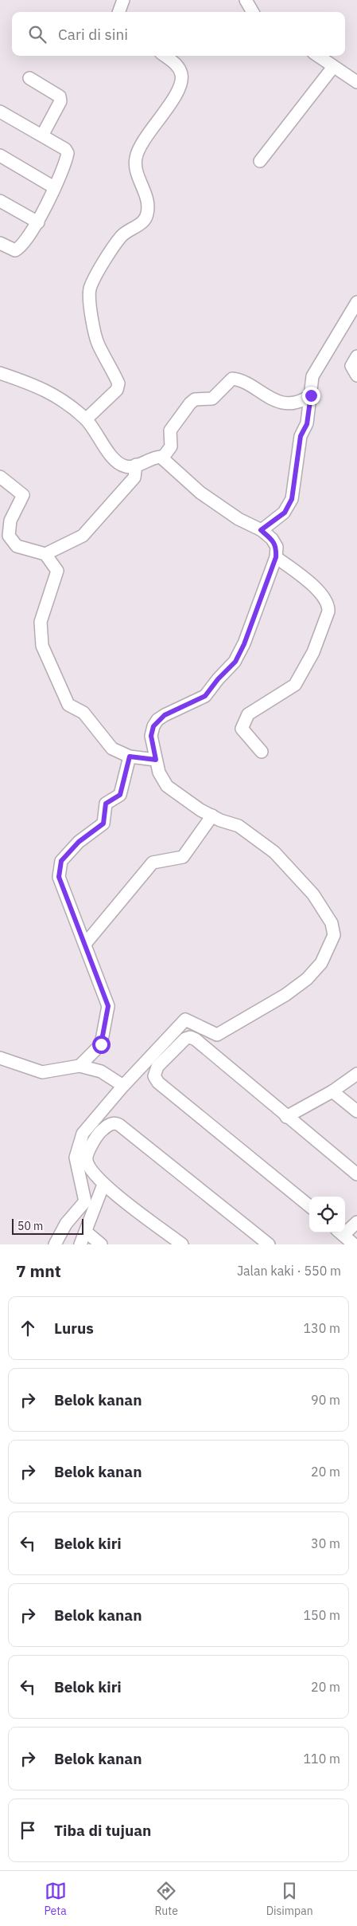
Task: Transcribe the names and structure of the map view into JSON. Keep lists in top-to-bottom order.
{
  "scale_bar": "50 m",
  "page": {
    "search": "Cari di sini",
    "scale": "50 m",
    "heading": ["7 mnt", "Jalan kaki · 550 m"],
    "list": [
      ["Lurus", "130 m"],
      ["Belok kanan", "90 m"],
      ["Belok kanan", "20 m"],
      ["Belok kiri", "30 m"],
      ["Belok kanan", "150 m"],
      ["Belok kiri", "20 m"],
      ["Belok kanan", "110 m"],
      "Tiba di tujuan"
    ],
    "nav": ["Peta", "Rute", "Disimpan"]
  }
}
